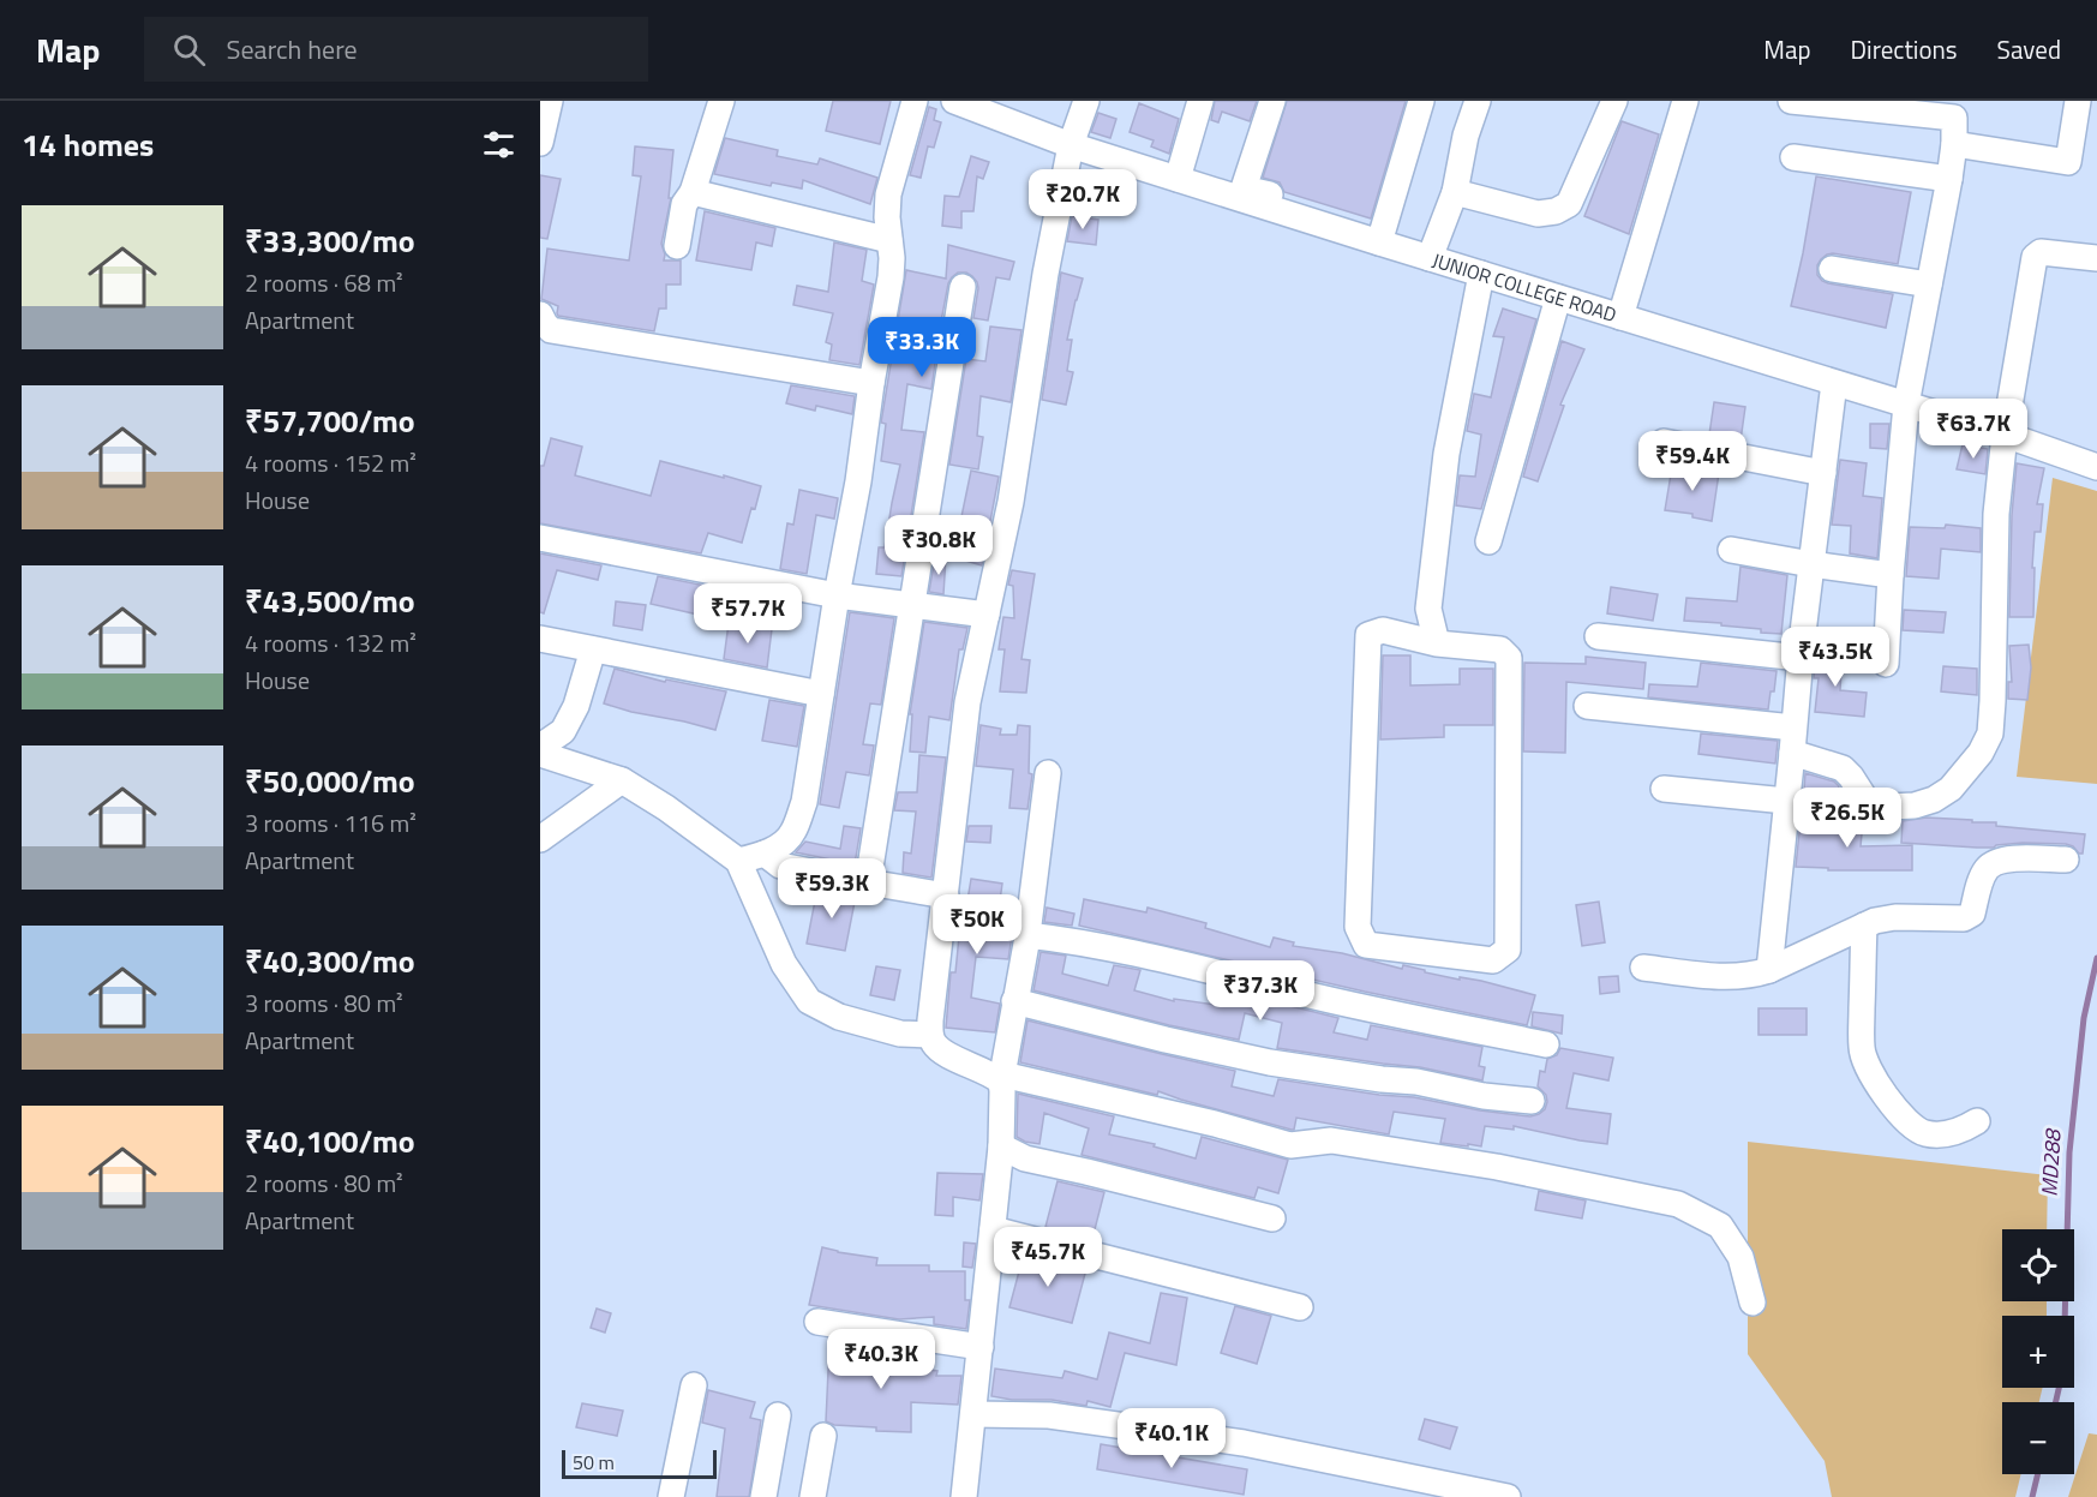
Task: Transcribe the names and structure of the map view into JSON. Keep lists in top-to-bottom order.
{
  "streets": {
    "street": ["JUNIOR COLLEGE ROAD"]
  },
  "water": ["MD288"],
  "scale_bar": "50 m",
  "page": {
    "header": "Map",
    "search": "Search here",
    "nav": ["Map", "Directions", "Saved"],
    "heading": "14 homes",
    "price": [
      "₹20.7K",
      "₹33.3K",
      "₹63.7K",
      "₹59.4K",
      "₹30.8K",
      "₹57.7K",
      "₹43.5K",
      "₹26.5K",
      "₹59.3K",
      "₹50K",
      "₹37.3K",
      "₹45.7K",
      "₹40.3K",
      "₹40.1K"
    ],
    "list": [
      {
        "name": "₹33,300/mo",
        "note": "2 rooms · 68 m² · Apartment"
      },
      {
        "name": "₹57,700/mo",
        "note": "4 rooms · 152 m² · House"
      },
      {
        "name": "₹43,500/mo",
        "note": "4 rooms · 132 m² · House"
      },
      {
        "name": "₹50,000/mo",
        "note": "3 rooms · 116 m² · Apartment"
      },
      {
        "name": "₹40,300/mo",
        "note": "3 rooms · 80 m² · Apartment"
      },
      {
        "name": "₹40,100/mo",
        "note": "2 rooms · 80 m² · Apartment"
      }
    ],
    "map_buttons": ["+", "−"],
    "scale": "50 m"
  }
}
